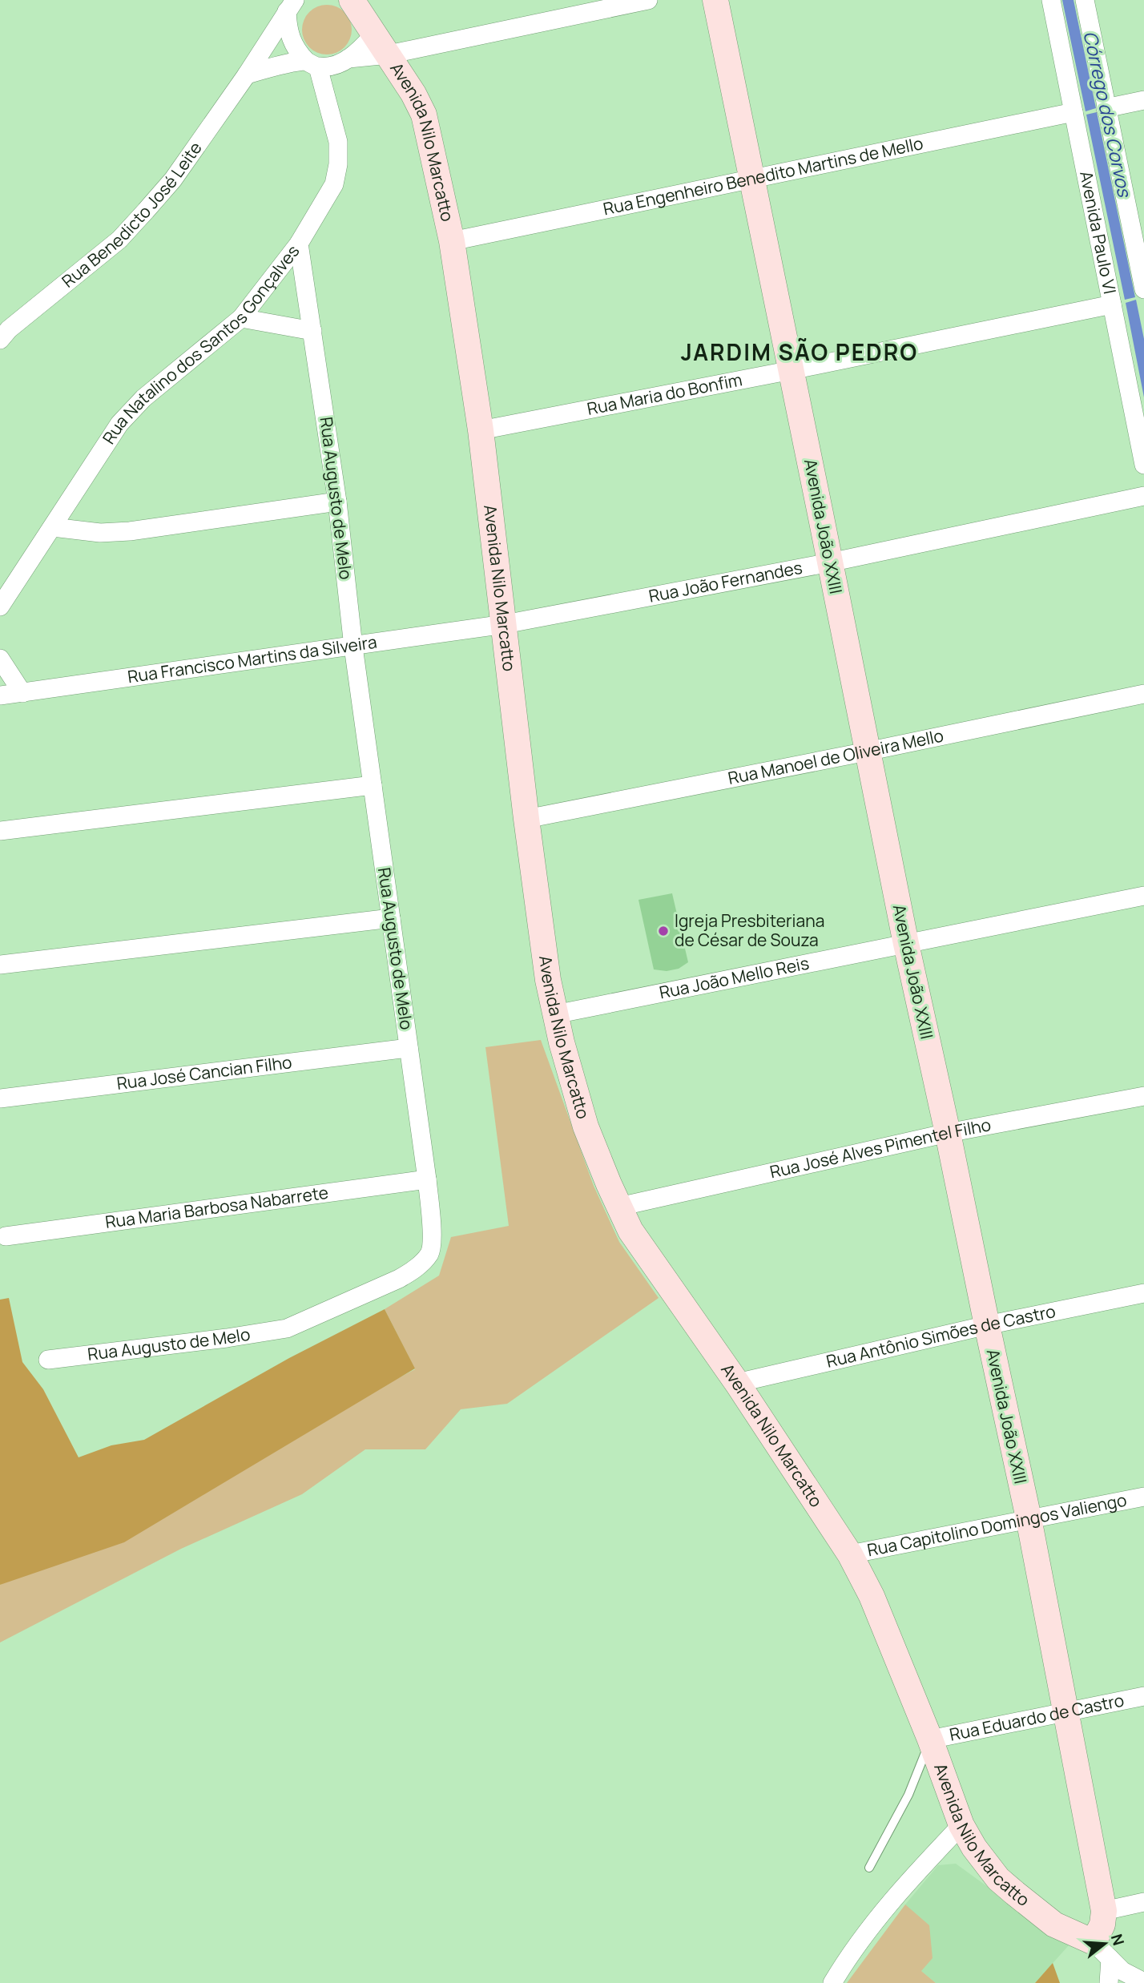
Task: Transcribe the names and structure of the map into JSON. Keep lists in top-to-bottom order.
{
  "streets": {
    "street": [
      "Avenida Nilo Marcatto",
      "Rua Engenheiro Benedito Martins de Mello",
      "Rua Benedicto José Leite",
      "Avenida Paulo VI",
      "Rua Natalino dos Santos Gonçalves",
      "Rua Maria do Bonfim",
      "Rua Augusto de Melo",
      "Avenida João XXIII",
      "Rua João Fernandes",
      "Rua Francisco Martins da Silveira",
      "Rua Manoel de Oliveira Mello",
      "Rua João Mello Reis",
      "Rua José Cancian Filho",
      "Rua José Alves Pimentel Filho",
      "Rua Maria Barbosa Nabarrete",
      "Rua Antônio Simões de Castro",
      "Rua Capitolino Domingos Valiengo",
      "Rua Eduardo de Castro"
    ]
  },
  "crossings": [
    ["Avenida Nilo Marcatto", "Rua Engenheiro Benedito Martins de Mello"],
    ["Avenida Nilo Marcatto", "Rua Maria do Bonfim"],
    ["Avenida Nilo Marcatto", "Avenida João XXIII"],
    ["Avenida Nilo Marcatto", "Rua João Fernandes"],
    ["Avenida Nilo Marcatto", "Rua Francisco Martins da Silveira"],
    ["Avenida Nilo Marcatto", "Rua Manoel de Oliveira Mello"],
    ["Avenida Nilo Marcatto", "Rua João Mello Reis"],
    ["Avenida Nilo Marcatto", "Rua José Alves Pimentel Filho"],
    ["Avenida Nilo Marcatto", "Rua Antônio Simões de Castro"],
    ["Avenida Nilo Marcatto", "Rua Capitolino Domingos Valiengo"],
    ["Avenida Nilo Marcatto", "Rua Eduardo de Castro"],
    ["Rua Engenheiro Benedito Martins de Mello", "Avenida Paulo VI"],
    ["Rua Engenheiro Benedito Martins de Mello", "Avenida João XXIII"],
    ["Rua Benedicto José Leite", "Rua Natalino dos Santos Gonçalves"],
    ["Avenida Paulo VI", "Rua Maria do Bonfim"],
    ["Rua Natalino dos Santos Gonçalves", "Rua Augusto de Melo"],
    ["Rua Maria do Bonfim", "Avenida João XXIII"],
    ["Rua Augusto de Melo", "Rua Francisco Martins da Silveira"],
    ["Rua Augusto de Melo", "Rua José Cancian Filho"],
    ["Rua Augusto de Melo", "Rua Maria Barbosa Nabarrete"],
    ["Avenida João XXIII", "Rua João Fernandes"],
    ["Avenida João XXIII", "Rua Manoel de Oliveira Mello"],
    ["Avenida João XXIII", "Rua João Mello Reis"],
    ["Avenida João XXIII", "Rua José Alves Pimentel Filho"],
    ["Avenida João XXIII", "Rua Antônio Simões de Castro"],
    ["Avenida João XXIII", "Rua Capitolino Domingos Valiengo"],
    ["Avenida João XXIII", "Rua Eduardo de Castro"],
    ["Rua João Fernandes", "Rua Francisco Martins da Silveira"]
  ],
  "districts": ["JARDIM SÃO PEDRO"],
  "water": ["Córrego dos Corvos"],
  "places": ["Igreja Presbiteriana de César de Souza"],
  "north": "right"
}
